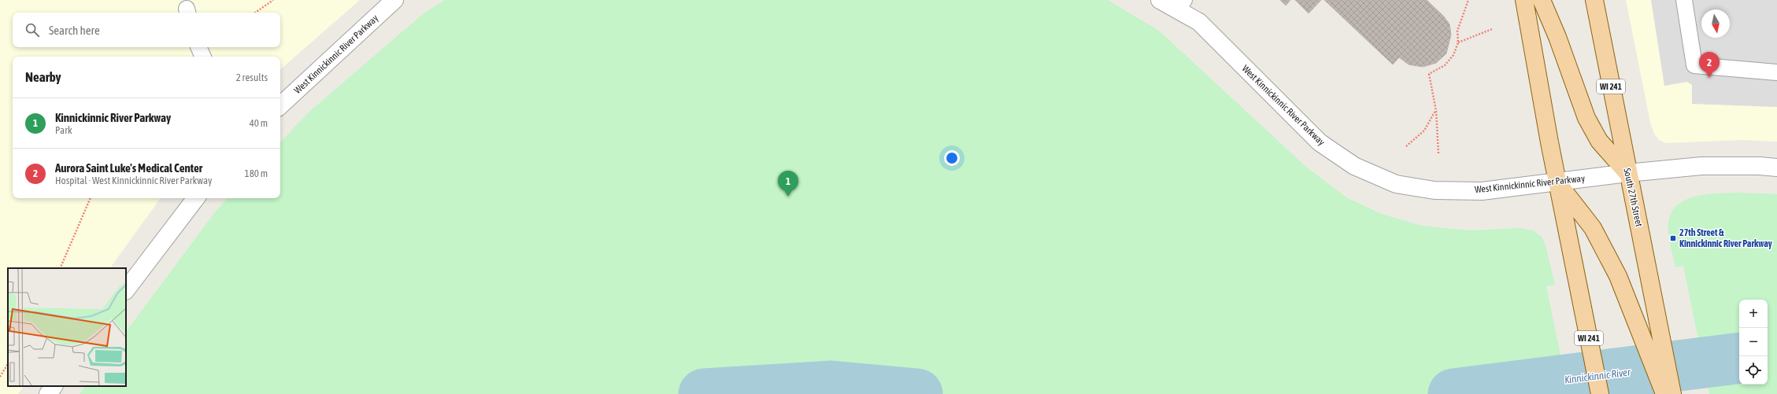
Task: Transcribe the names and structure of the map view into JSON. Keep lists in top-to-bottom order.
{
  "streets": {
    "main road": ["WI 241", "South 27th Street"],
    "street": ["West Kinnickinnic River Parkway"]
  },
  "crossings": [
    ["West Kinnickinnic River Parkway", "WI 241"],
    ["West Kinnickinnic River Parkway", "South 27th Street"]
  ],
  "water": ["Kinnickinnic River"],
  "places": {
    "transit": ["27th Street & Kinnickinnic River Parkway"]
  },
  "north": "bottom",
  "page": {
    "search": "Search here",
    "pins": ["2", "1"],
    "heading": ["Nearby", "2 results"],
    "list": [
      {
        "mark": "1",
        "name": "Kinnickinnic River Parkway",
        "note": "Park",
        "value": "40 m"
      },
      {
        "mark": "2",
        "name": "Aurora Saint Luke's Medical Center",
        "note": "Hospital · West Kinnickinnic River Parkway",
        "value": "180 m"
      }
    ],
    "map_buttons": ["+", "−"]
  }
}
